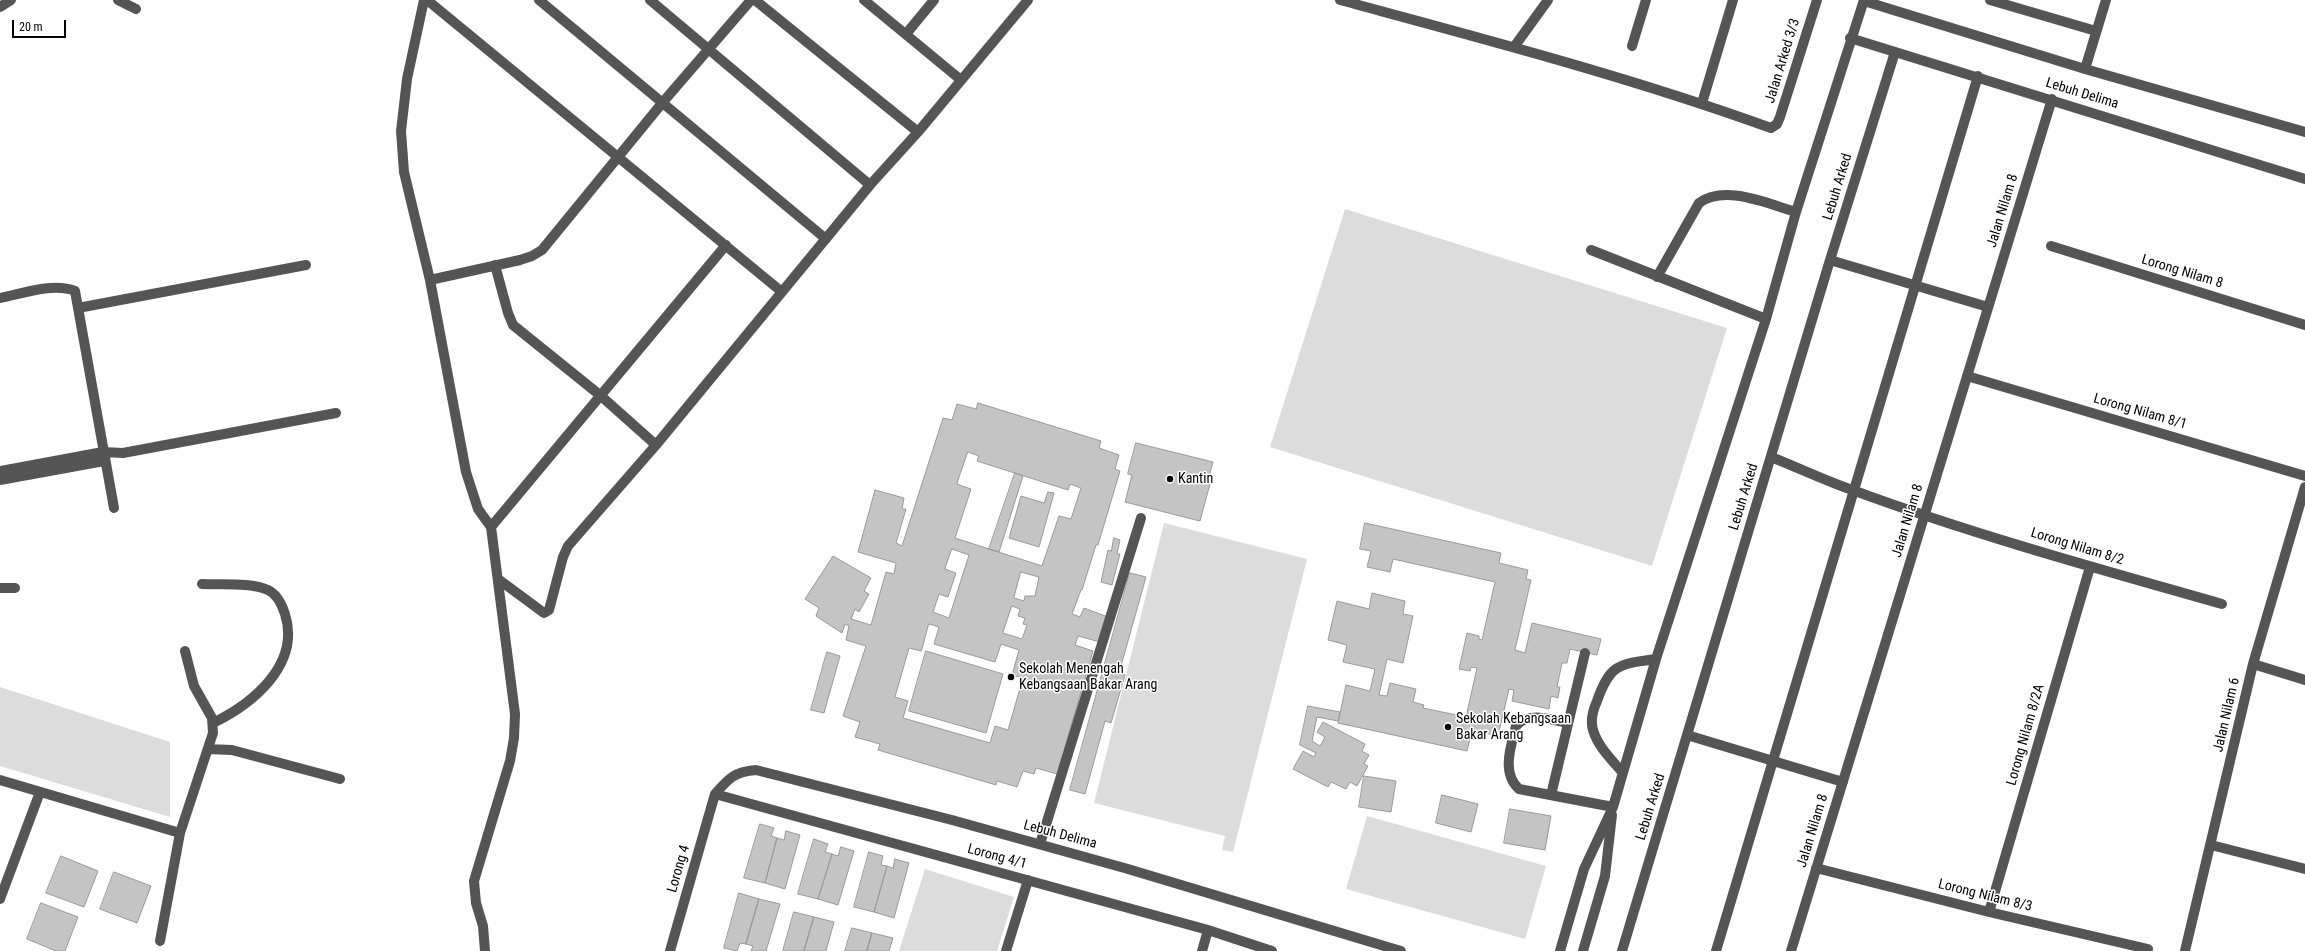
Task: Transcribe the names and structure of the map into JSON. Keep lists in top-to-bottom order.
{
  "streets": {
    "street": [
      "Jalan Arked 3/3",
      "Lebuh Delima",
      "Lebuh Arked",
      "Jalan Nilam 8",
      "Lorong Nilam 8",
      "Lorong Nilam 8/1",
      "Lorong Nilam 8/2",
      "Jalan Nilam 6",
      "Lorong Nilam 8/2A",
      "Lorong 4/1",
      "Lorong 4",
      "Lorong Nilam 8/3"
    ]
  },
  "crossings": [
    ["Lebuh Delima", "Lebuh Arked"],
    ["Lebuh Delima", "Jalan Nilam 8"],
    ["Lebuh Delima", "Lorong 4/1"],
    ["Lebuh Delima", "Lorong 4"],
    ["Lebuh Arked", "Lorong Nilam 8/2"],
    ["Jalan Nilam 8", "Lorong Nilam 8/1"],
    ["Jalan Nilam 8", "Lorong Nilam 8/2"],
    ["Jalan Nilam 8", "Lorong Nilam 8/3"],
    ["Lorong Nilam 8/2", "Lorong Nilam 8/2A"],
    ["Lorong Nilam 8/2A", "Lorong Nilam 8/3"],
    ["Lorong 4/1", "Lorong 4"]
  ],
  "places": ["Kantin", "Sekolah Menengah Kebangsaan Bakar Arang", "Sekolah Kebangsaan Bakar Arang"],
  "scale_bar": "20 m"
}
